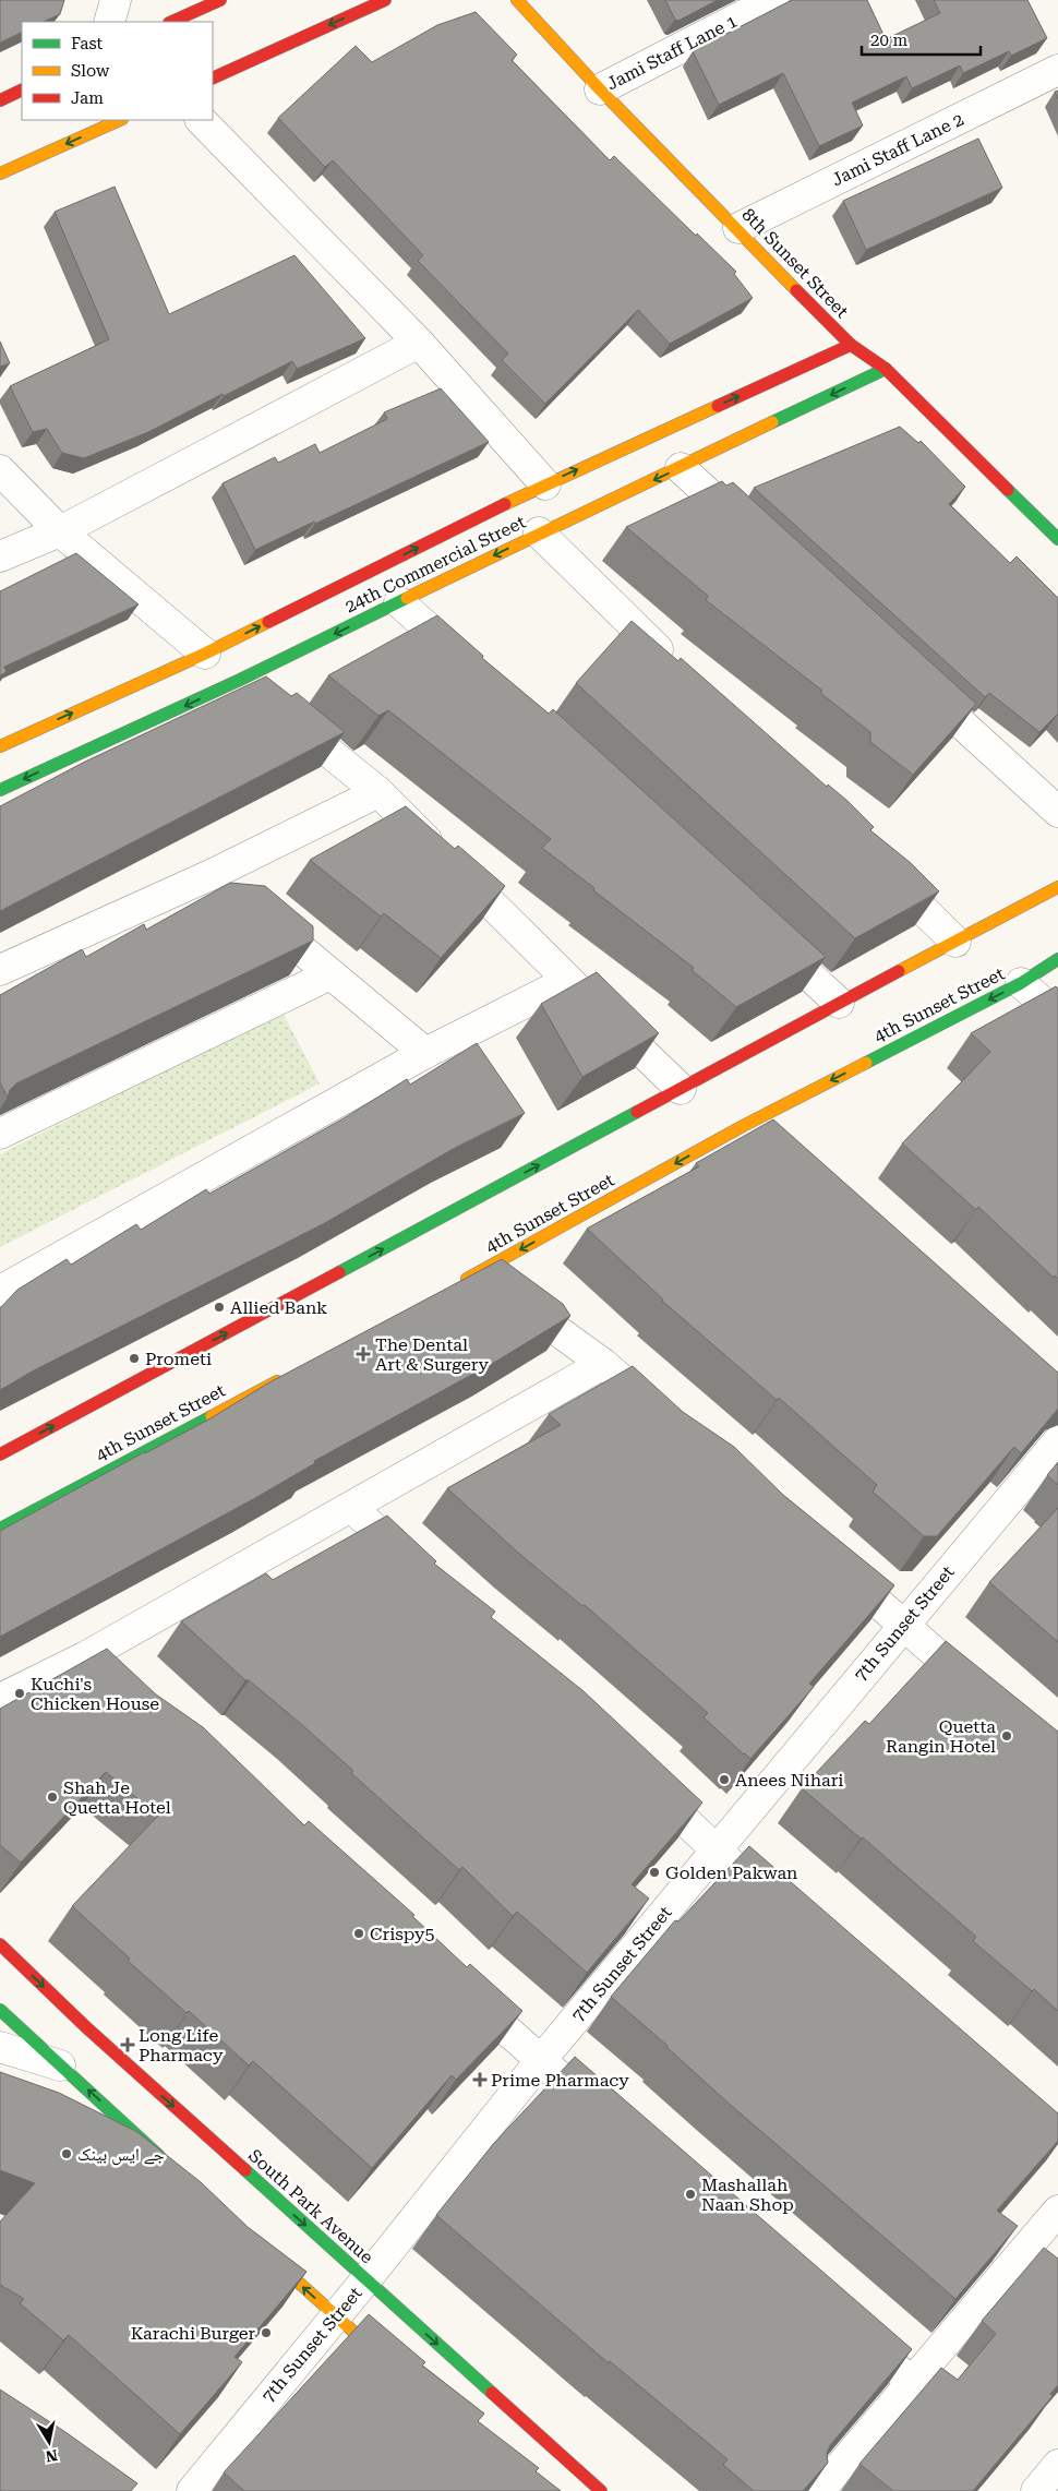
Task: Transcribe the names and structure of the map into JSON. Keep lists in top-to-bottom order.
{
  "streets": {
    "street": [
      "Jami Staff Lane 1",
      "Jami Staff Lane 2",
      "8th Sunset Street",
      "24th Commercial Street",
      "4th Sunset Street",
      "7th Sunset Street",
      "South Park Avenue"
    ]
  },
  "crossings": [
    ["Jami Staff Lane 1", "8th Sunset Street"],
    ["Jami Staff Lane 2", "8th Sunset Street"],
    ["8th Sunset Street", "24th Commercial Street"],
    ["7th Sunset Street", "South Park Avenue"]
  ],
  "places": {
    "other": [
      "Allied Bank",
      "Prometi",
      "Kuchi's Chicken House",
      "Quetta Rangin Hotel",
      "Anees Nihari",
      "Shah Je Quetta Hotel",
      "Golden Pakwan",
      "Crispy5",
      "جے ایس بینک",
      "Mashallah Naan Shop",
      "Karachi Burger"
    ],
    "health": ["The Dental Art & Surgery", "Long Life Pharmacy", "Prime Pharmacy"]
  },
  "legend": ["Fast", "Slow", "Jam"],
  "scale_bar": "20 m",
  "north": "bottom"
}
